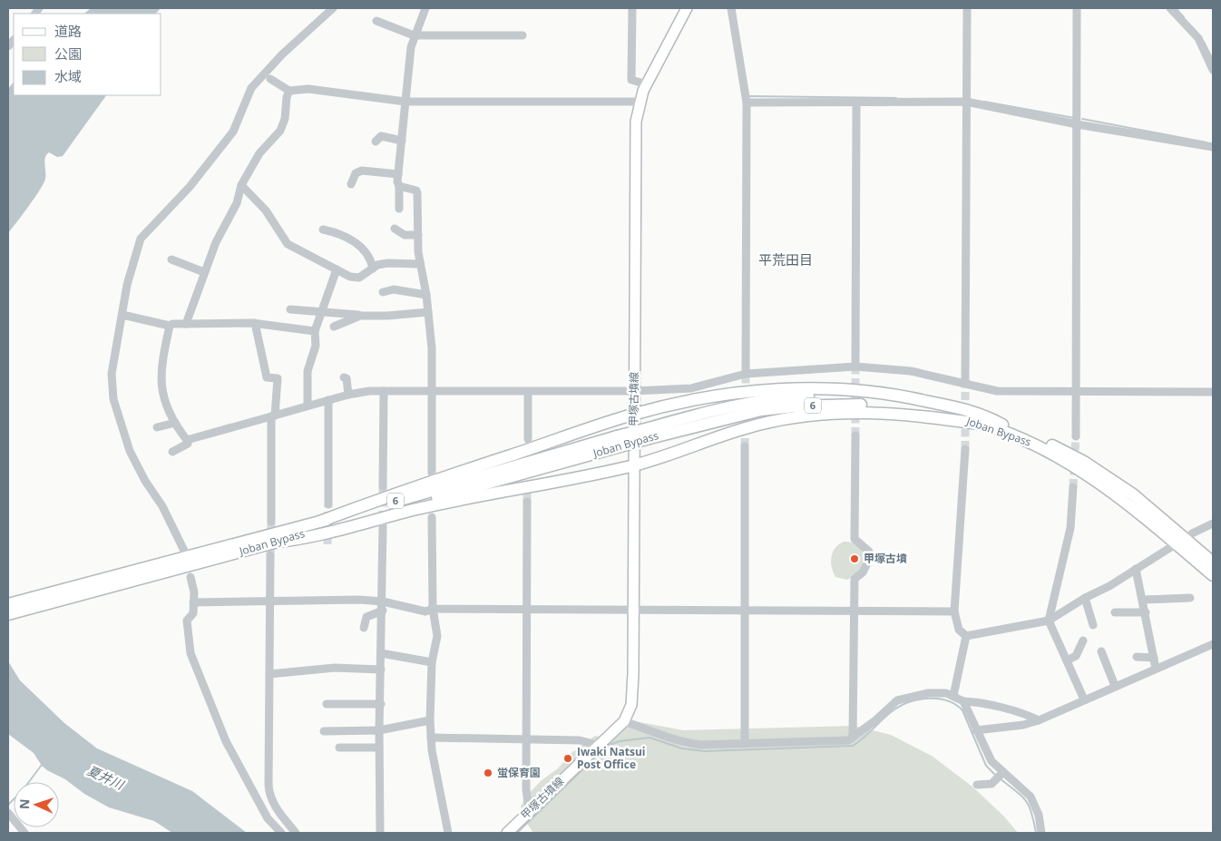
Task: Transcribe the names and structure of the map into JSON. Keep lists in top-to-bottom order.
{
  "streets": {
    "highway": ["6", "Joban Bypass"],
    "main road": ["甲塚古墳線"]
  },
  "districts": ["平荒田目"],
  "water": ["夏井川"],
  "places": ["甲塚古墳", "Iwaki Natsui Post Office", "蛍保育園"],
  "legend": ["道路", "公園", "水域"],
  "north": "left"
}
